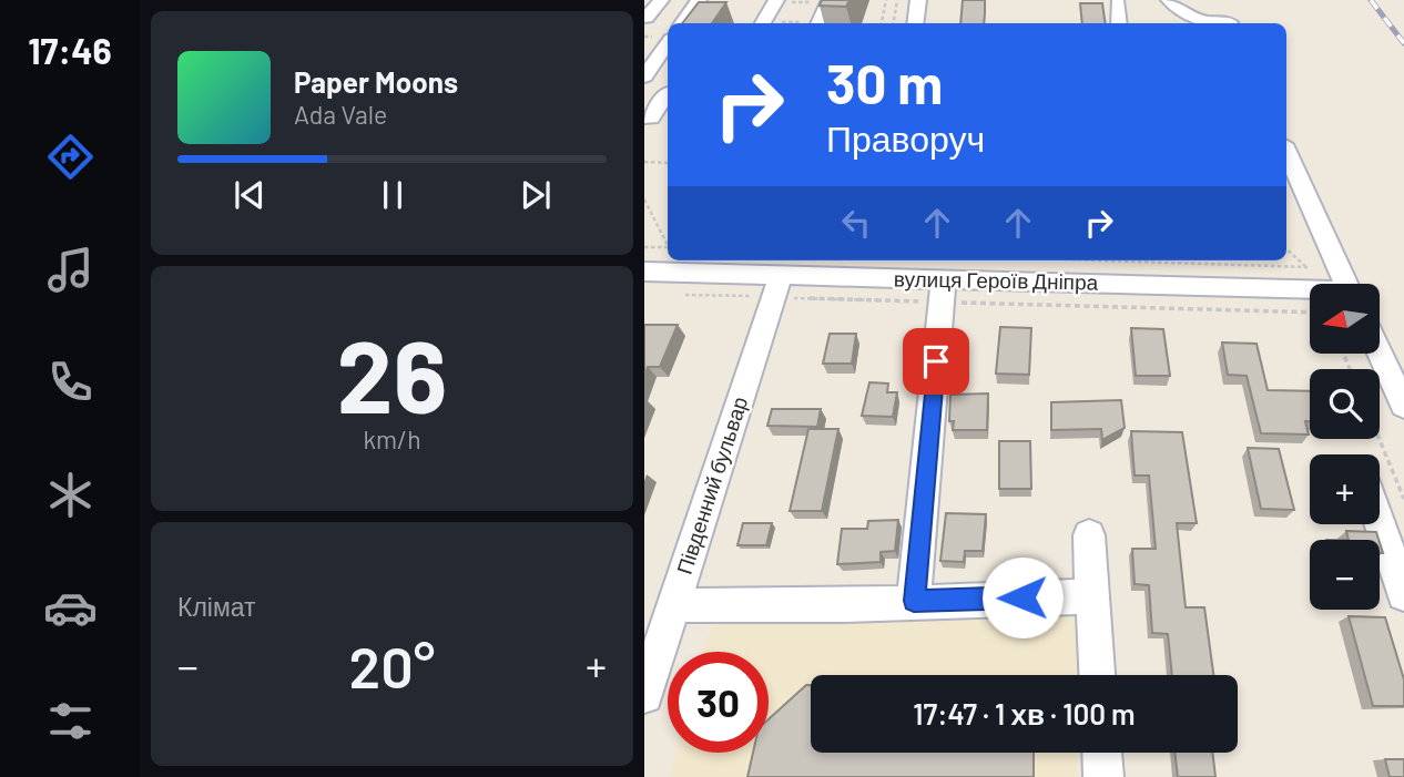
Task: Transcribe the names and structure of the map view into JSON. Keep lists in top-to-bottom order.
{
  "streets": {
    "street": ["вулиця Героїв Дніпра", "Південний бульвар"]
  },
  "crossings": [
    ["вулиця Героїв Дніпра", "Південний бульвар"]
  ],
  "north": "left",
  "page": {
    "tabs": "17:46",
    "turn": ["30 m", "Праворуч"],
    "song": ["Paper Moons", "Ada Vale"],
    "tile": [
      ["26", "km/h"],
      "Клімат"
    ],
    "map_buttons": ["+", "−"],
    "heat": ["−", "20°", "+"],
    "limit": "30",
    "trip": "17:47 · 1 хв · 100 m"
  }
}
